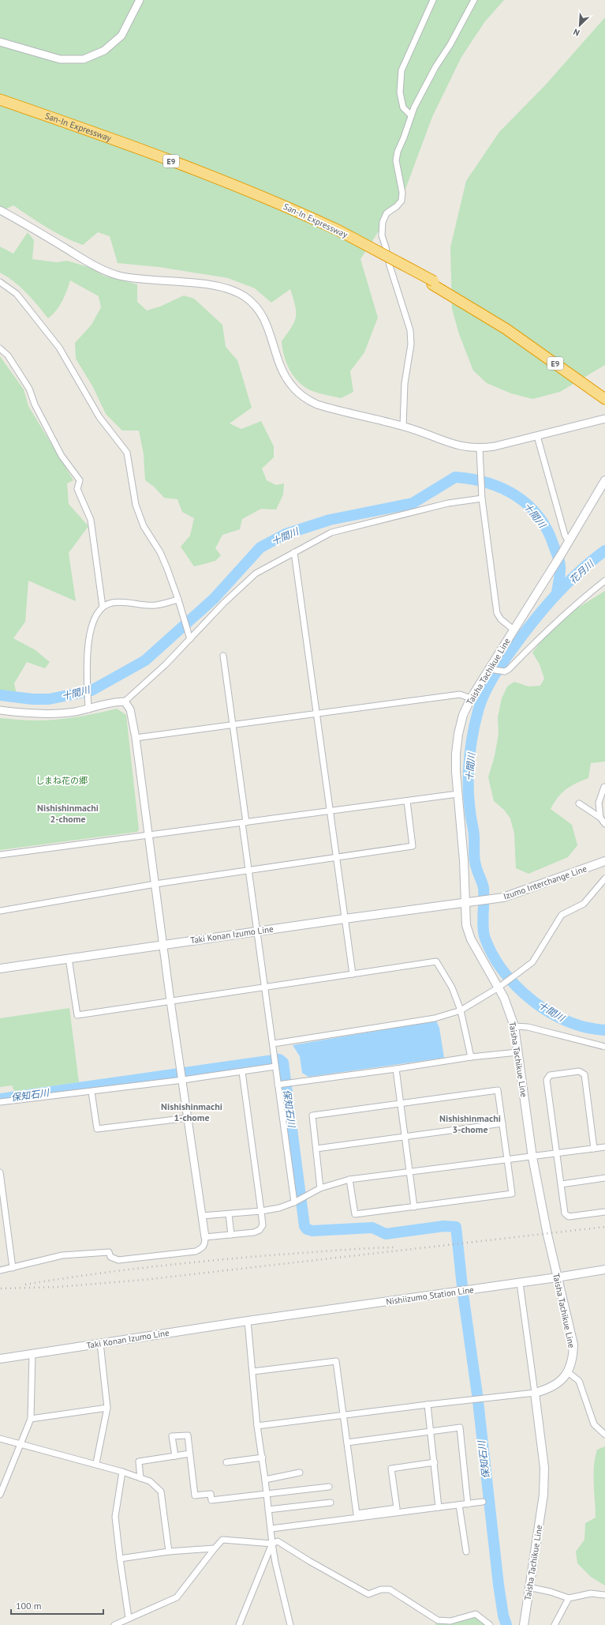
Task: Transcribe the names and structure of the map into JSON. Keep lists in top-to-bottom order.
{
  "streets": {
    "highway": ["San-In Expressway", "E9"],
    "main road": [
      "Taisha Tachikue Line",
      "Izumo Interchange Line",
      "Taki Konan Izumo Line",
      "Nishiizumo Station Line"
    ]
  },
  "crossings": [
    ["Taisha Tachikue Line", "Izumo Interchange Line"],
    ["Taisha Tachikue Line", "Taki Konan Izumo Line"],
    ["Taisha Tachikue Line", "Nishiizumo Station Line"],
    ["Izumo Interchange Line", "Taki Konan Izumo Line"],
    ["Taki Konan Izumo Line", "Nishiizumo Station Line"]
  ],
  "districts": ["Nishishinmachi 2-chome", "Nishishinmachi 1-chome", "Nishishinmachi 3-chome"],
  "water": ["十間川", "花月川", "保知石川"],
  "parks": ["しまね花の郷"],
  "scale_bar": "100 m",
  "north": "bottom left"
}
